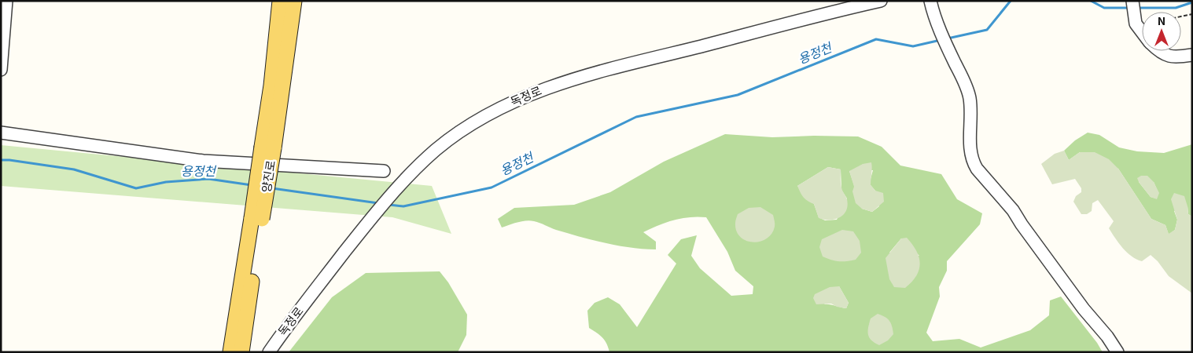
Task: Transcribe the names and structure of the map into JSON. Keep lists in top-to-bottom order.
{
  "streets": {
    "main road": ["양진로"],
    "street": ["독정로"]
  },
  "water": ["용정천"],
  "north": "top"
}
